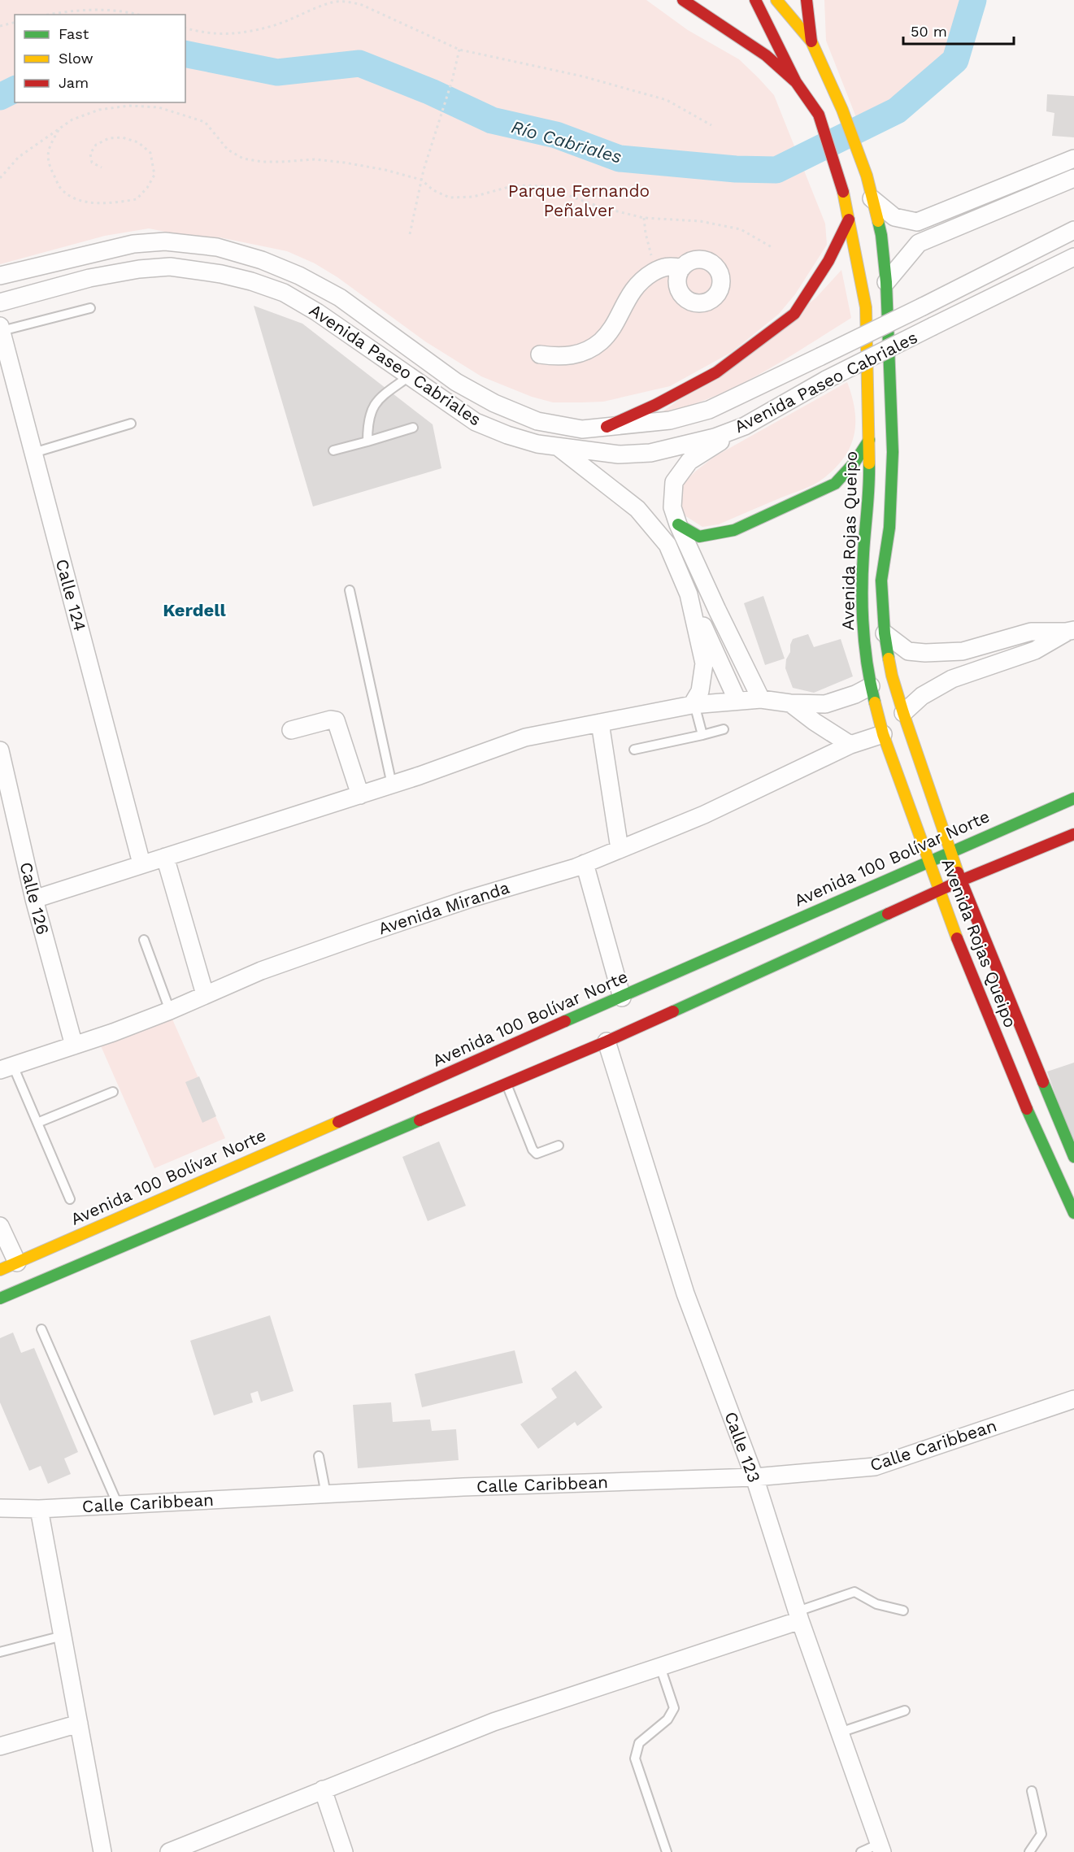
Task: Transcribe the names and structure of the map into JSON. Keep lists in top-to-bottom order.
{
  "streets": {
    "main road": ["Avenida Rojas Queipo", "Avenida 100 Bolívar Norte"],
    "street": [
      "Avenida Paseo Cabriales",
      "Calle 124",
      "Calle 126",
      "Avenida Miranda",
      "Calle Caribbean",
      "Calle 123"
    ]
  },
  "crossings": [
    ["Avenida Rojas Queipo", "Avenida 100 Bolívar Norte"],
    ["Avenida Rojas Queipo", "Avenida Miranda"],
    ["Calle 126", "Avenida Miranda"],
    ["Calle Caribbean", "Calle 123"]
  ],
  "districts": ["Kerdell"],
  "water": ["Río Cabriales"],
  "parks": ["Parque Fernando Peñalver"],
  "legend": ["Fast", "Slow", "Jam"],
  "scale_bar": "50 m"
}
